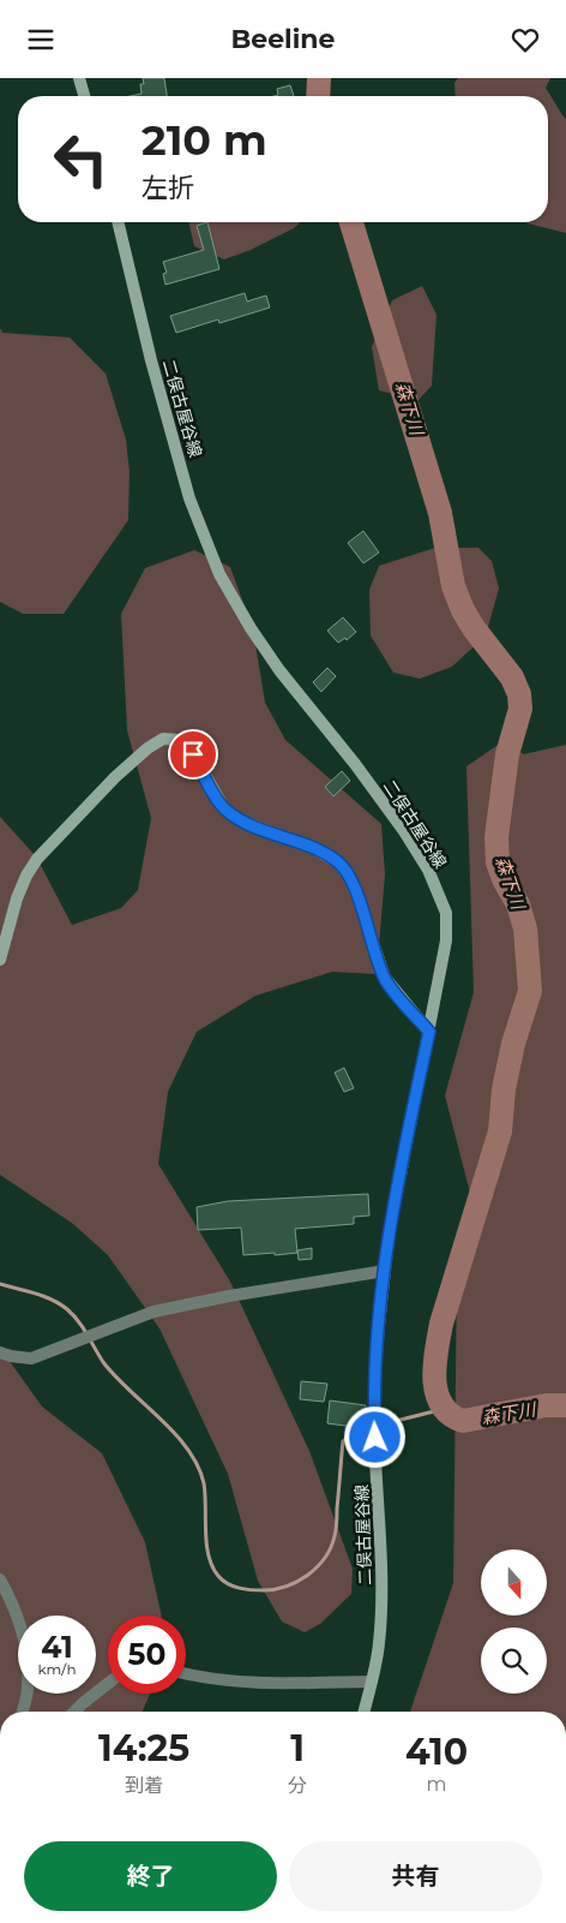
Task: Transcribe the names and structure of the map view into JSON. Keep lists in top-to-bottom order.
{
  "streets": {
    "main road": ["二俣古屋谷線"]
  },
  "water": ["森下川"],
  "north": "bottom",
  "page": {
    "header": "Beeline",
    "turn": ["210 m", "左折"],
    "speed": "41 km/h",
    "limit": "50",
    "eta": [
      "14:25",
      "到着",
      "1",
      "分",
      "410",
      "m"
    ],
    "buttons": ["終了", "共有"]
  }
}
